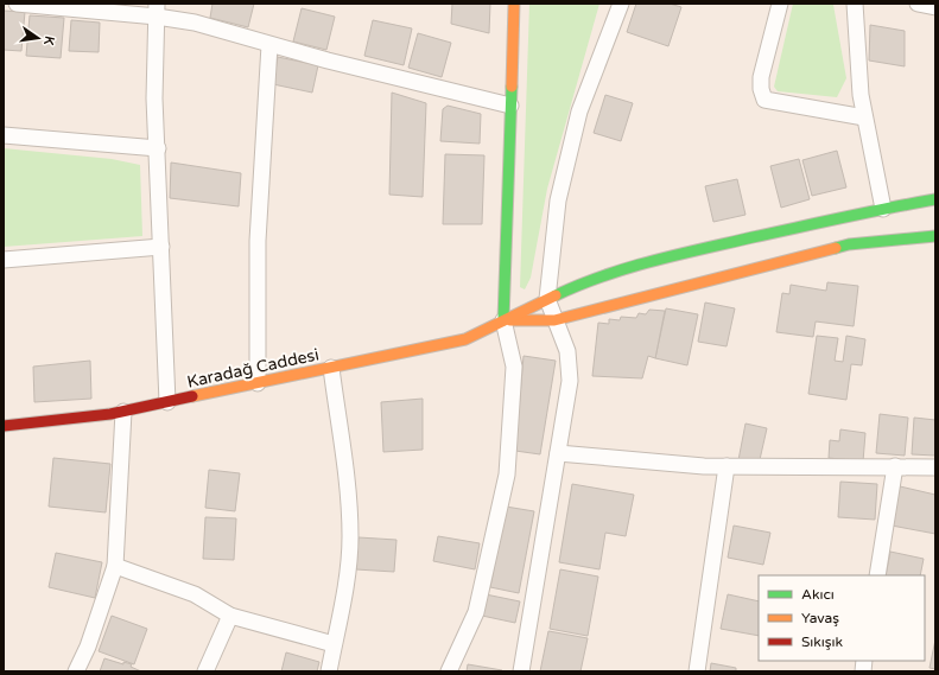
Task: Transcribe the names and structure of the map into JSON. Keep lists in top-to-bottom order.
{
  "streets": {
    "street": ["Karadağ Caddesi"]
  },
  "legend": ["Akıcı", "Yavaş", "Sıkışık"],
  "north": "right"
}
